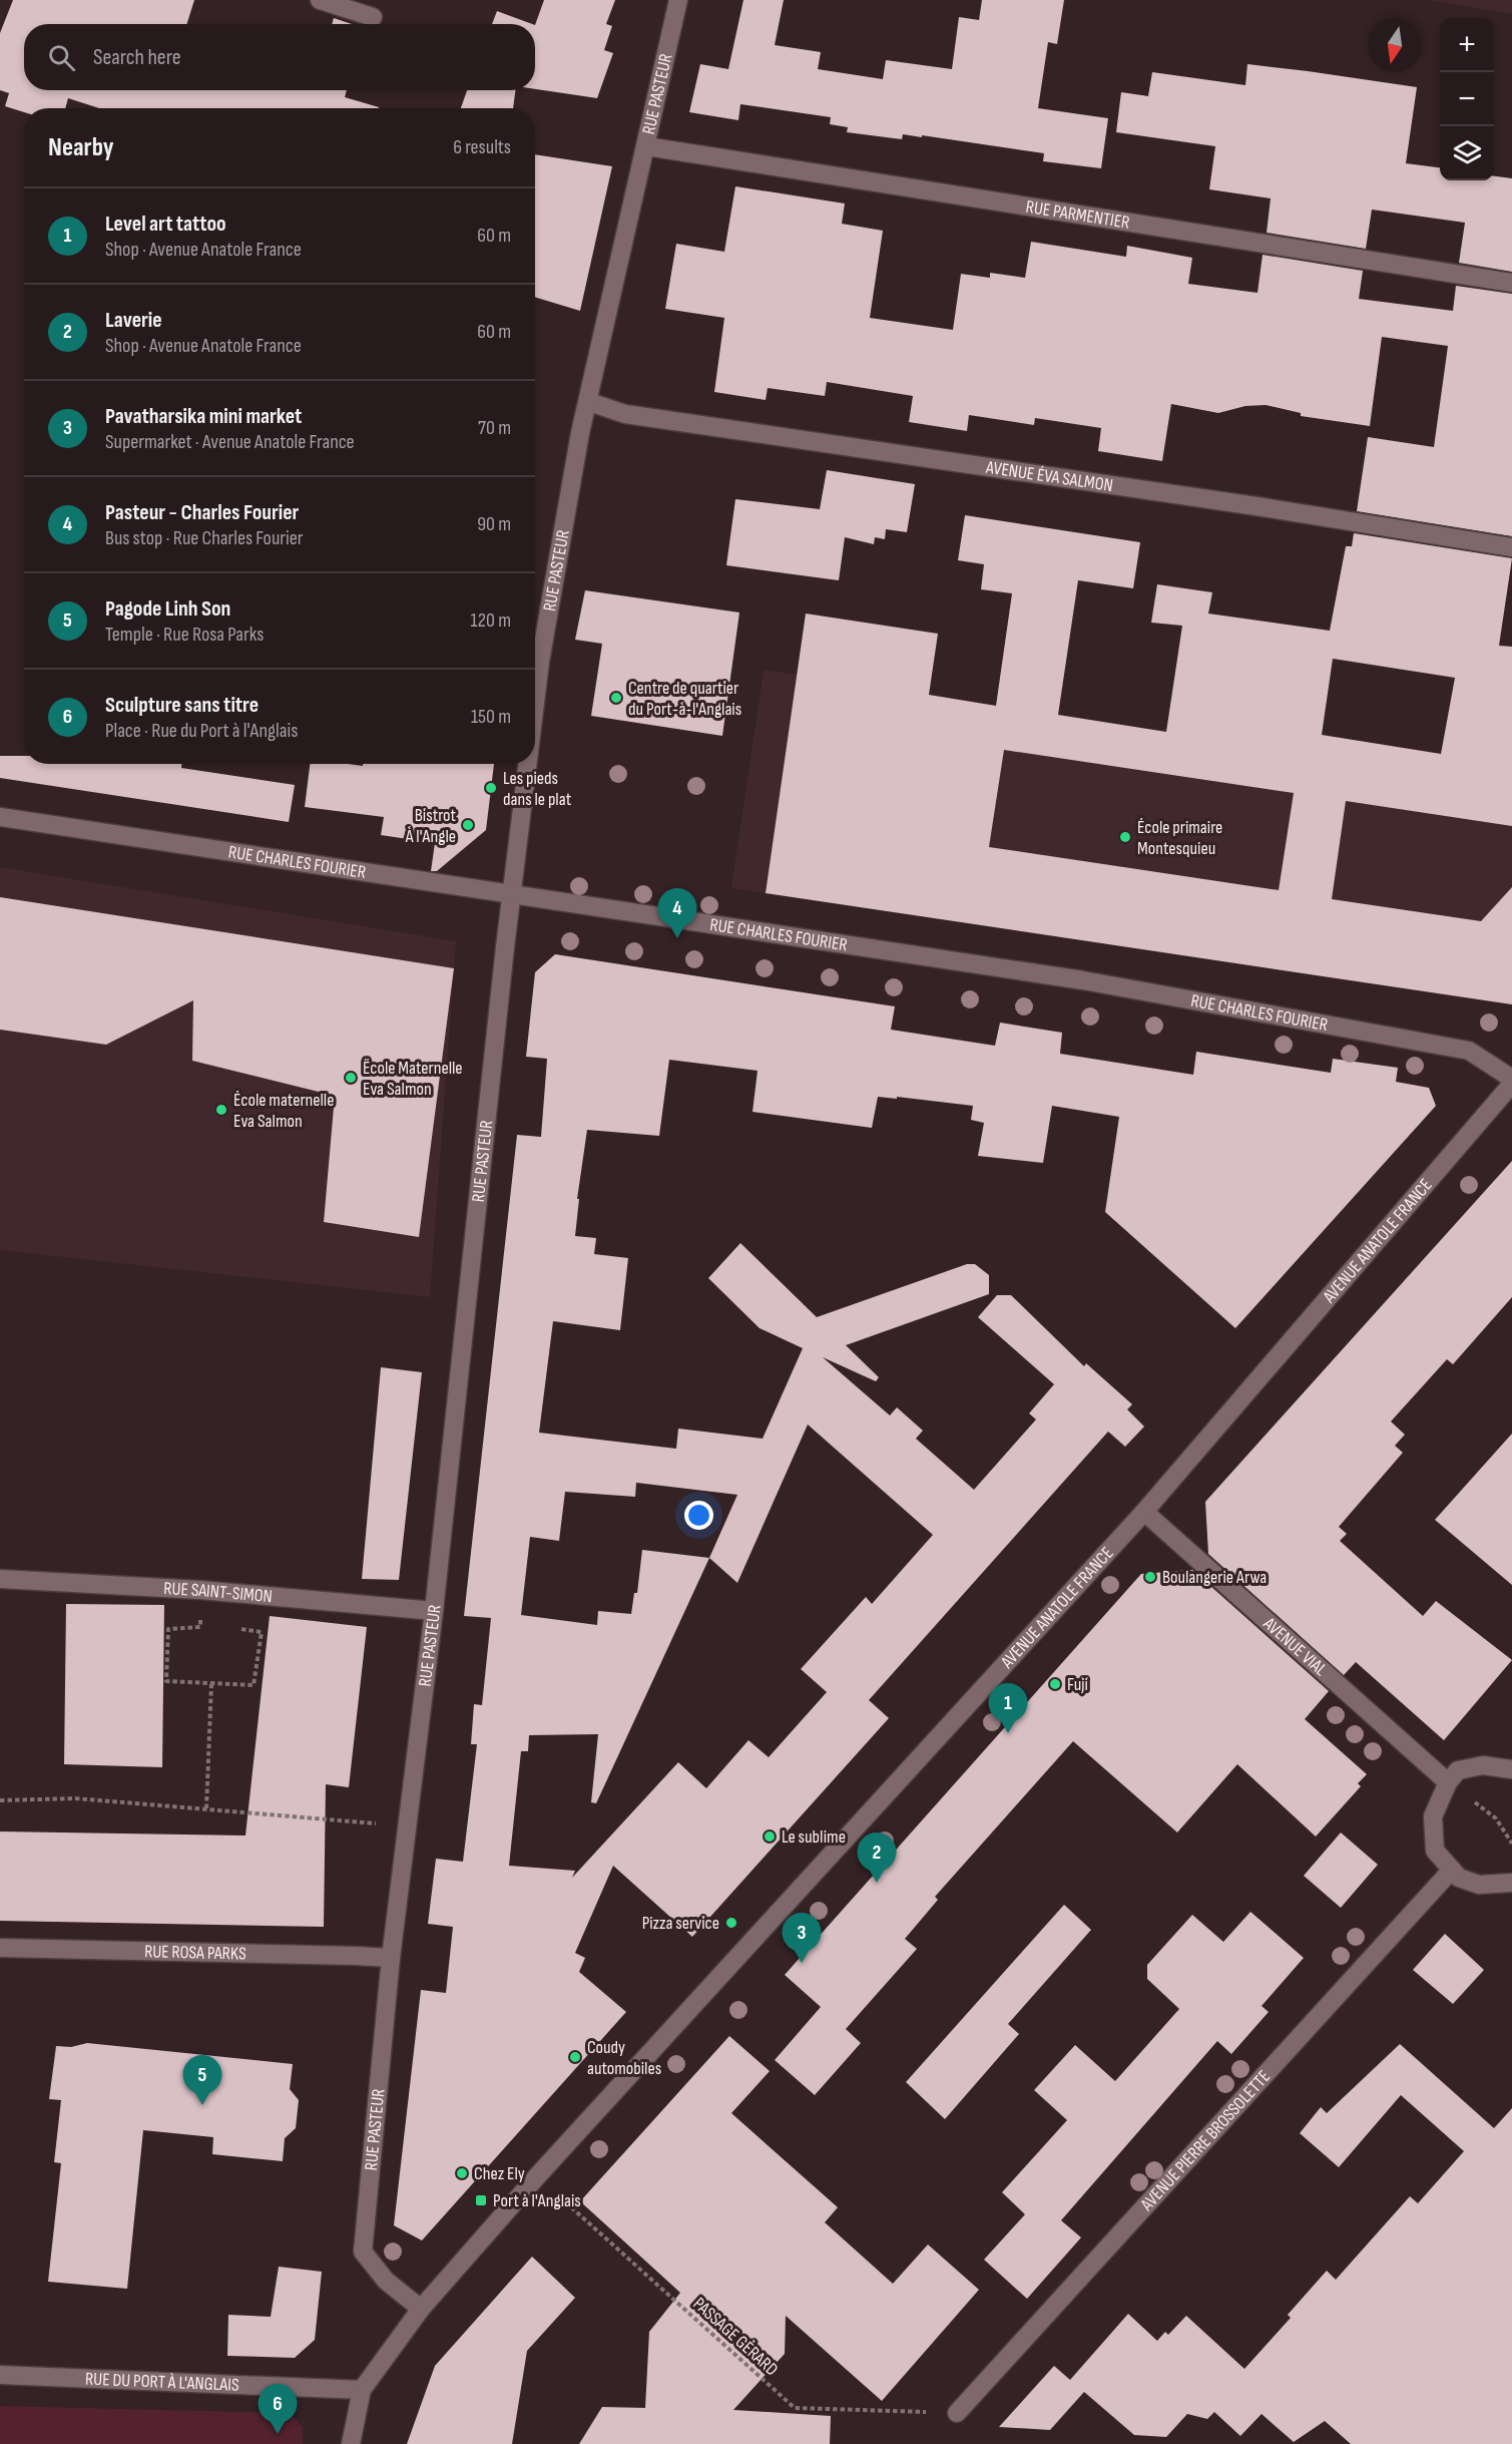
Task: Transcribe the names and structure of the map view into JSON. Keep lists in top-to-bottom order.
{
  "streets": {
    "street": [
      "RUE PASTEUR",
      "RUE PARMENTIER",
      "AVENUE ÉVA SALMON",
      "RUE CHARLES FOURIER",
      "AVENUE ANATOLE FRANCE",
      "RUE SAINT-SIMON",
      "AVENUE VIAL",
      "RUE ROSA PARKS",
      "AVENUE PIERRE BROSSOLETTE",
      "RUE DU PORT À L'ANGLAIS"
    ],
    "path": ["PASSAGE GÉRARD"]
  },
  "crossings": [
    ["RUE PASTEUR", "RUE PARMENTIER"],
    ["RUE PASTEUR", "AVENUE ÉVA SALMON"],
    ["RUE PASTEUR", "RUE CHARLES FOURIER"],
    ["RUE PASTEUR", "AVENUE ANATOLE FRANCE"],
    ["RUE PASTEUR", "RUE SAINT-SIMON"],
    ["RUE PASTEUR", "RUE ROSA PARKS"],
    ["AVENUE ANATOLE FRANCE", "AVENUE VIAL"],
    ["AVENUE ANATOLE FRANCE", "PASSAGE GÉRARD"],
    ["AVENUE ANATOLE FRANCE", "RUE DU PORT À L'ANGLAIS"],
    ["AVENUE PIERRE BROSSOLETTE", "PASSAGE GÉRARD"]
  ],
  "places": {
    "other": [
      "Centre de quartier du Port-à-l'Anglais",
      "Les pieds dans le plat",
      "Bistrot À l'Angle",
      "École primaire Montesquieu",
      "Ëcole Maternelle Eva Salmon",
      "École maternelle Eva Salmon",
      "Boulangerie Arwa",
      "Fuji",
      "Le sublime",
      "Pizza service",
      "Coudy automobiles",
      "Chez Ely"
    ],
    "transit": ["Port à l'Anglais"]
  },
  "north": "bottom",
  "page": {
    "map_buttons": ["+", "−"],
    "search": "Search here",
    "heading": ["Nearby", "6 results"],
    "list": [
      {
        "mark": "1",
        "name": "Level art tattoo",
        "note": "Shop · Avenue Anatole France",
        "value": "60 m"
      },
      {
        "mark": "2",
        "name": "Laverie",
        "note": "Shop · Avenue Anatole France",
        "value": "60 m"
      },
      {
        "mark": "3",
        "name": "Pavatharsika mini market",
        "note": "Supermarket · Avenue Anatole France",
        "value": "70 m"
      },
      {
        "mark": "4",
        "name": "Pasteur - Charles Fourier",
        "note": "Bus stop · Rue Charles Fourier",
        "value": "90 m"
      },
      {
        "mark": "5",
        "name": "Pagode Linh Son",
        "note": "Temple · Rue Rosa Parks",
        "value": "120 m"
      },
      {
        "mark": "6",
        "name": "Sculpture sans titre",
        "note": "Place · Rue du Port à l'Anglais",
        "value": "150 m"
      }
    ],
    "pins": [
      "4",
      "1",
      "2",
      "3",
      "5",
      "6"
    ]
  }
}
